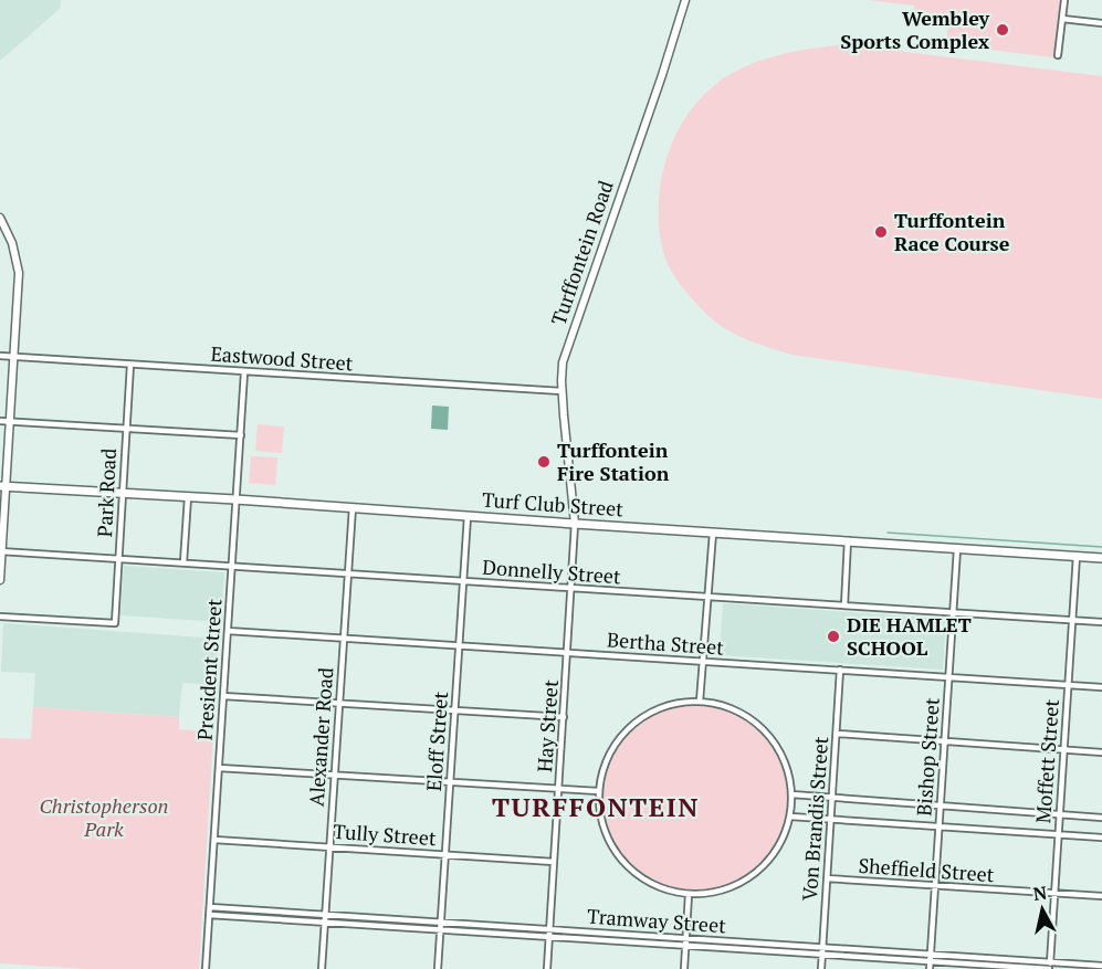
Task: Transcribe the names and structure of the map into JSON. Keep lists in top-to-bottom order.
{
  "streets": {
    "main road": ["Turf Club Street"],
    "street": [
      "Turffontein Road",
      "Eastwood Street",
      "Park Road",
      "Donnelly Street",
      "Bertha Street",
      "President Street",
      "Hay Street",
      "Alexander Road",
      "Eloff Street",
      "Bishop Street",
      "Moffett Street",
      "Von Brandis Street",
      "Tully Street",
      "Sheffield Street",
      "Tramway Street"
    ]
  },
  "crossings": [
    ["Turffontein Road", "Eastwood Street"],
    ["Turffontein Road", "Turf Club Street"],
    ["Turffontein Road", "Hay Street"],
    ["Eastwood Street", "Park Road"],
    ["Eastwood Street", "President Street"],
    ["Park Road", "Turf Club Street"],
    ["Park Road", "Donnelly Street"],
    ["Turf Club Street", "President Street"],
    ["Turf Club Street", "Hay Street"],
    ["Turf Club Street", "Alexander Road"],
    ["Turf Club Street", "Eloff Street"],
    ["Turf Club Street", "Bishop Street"],
    ["Turf Club Street", "Moffett Street"],
    ["Donnelly Street", "President Street"],
    ["Donnelly Street", "Hay Street"],
    ["Donnelly Street", "Alexander Road"],
    ["Donnelly Street", "Eloff Street"],
    ["Donnelly Street", "Bishop Street"],
    ["Donnelly Street", "Moffett Street"],
    ["Bertha Street", "President Street"],
    ["Bertha Street", "Hay Street"],
    ["Bertha Street", "Alexander Road"],
    ["Bertha Street", "Eloff Street"],
    ["Bertha Street", "Bishop Street"],
    ["Bertha Street", "Moffett Street"],
    ["Bertha Street", "Von Brandis Street"],
    ["President Street", "Tully Street"],
    ["President Street", "Tramway Street"],
    ["Hay Street", "Tully Street"],
    ["Hay Street", "Tramway Street"],
    ["Alexander Road", "Tully Street"],
    ["Alexander Road", "Tramway Street"],
    ["Eloff Street", "Tully Street"],
    ["Eloff Street", "Tramway Street"],
    ["Bishop Street", "Sheffield Street"],
    ["Bishop Street", "Tramway Street"],
    ["Moffett Street", "Sheffield Street"],
    ["Moffett Street", "Tramway Street"],
    ["Von Brandis Street", "Sheffield Street"],
    ["Von Brandis Street", "Tramway Street"]
  ],
  "districts": ["TURFFONTEIN"],
  "parks": ["Christopherson Park"],
  "places": [
    "Wembley Sports Complex",
    "Turffontein Race Course",
    "Turffontein Fire Station",
    "DIE HAMLET SCHOOL"
  ],
  "north": "top"
}
